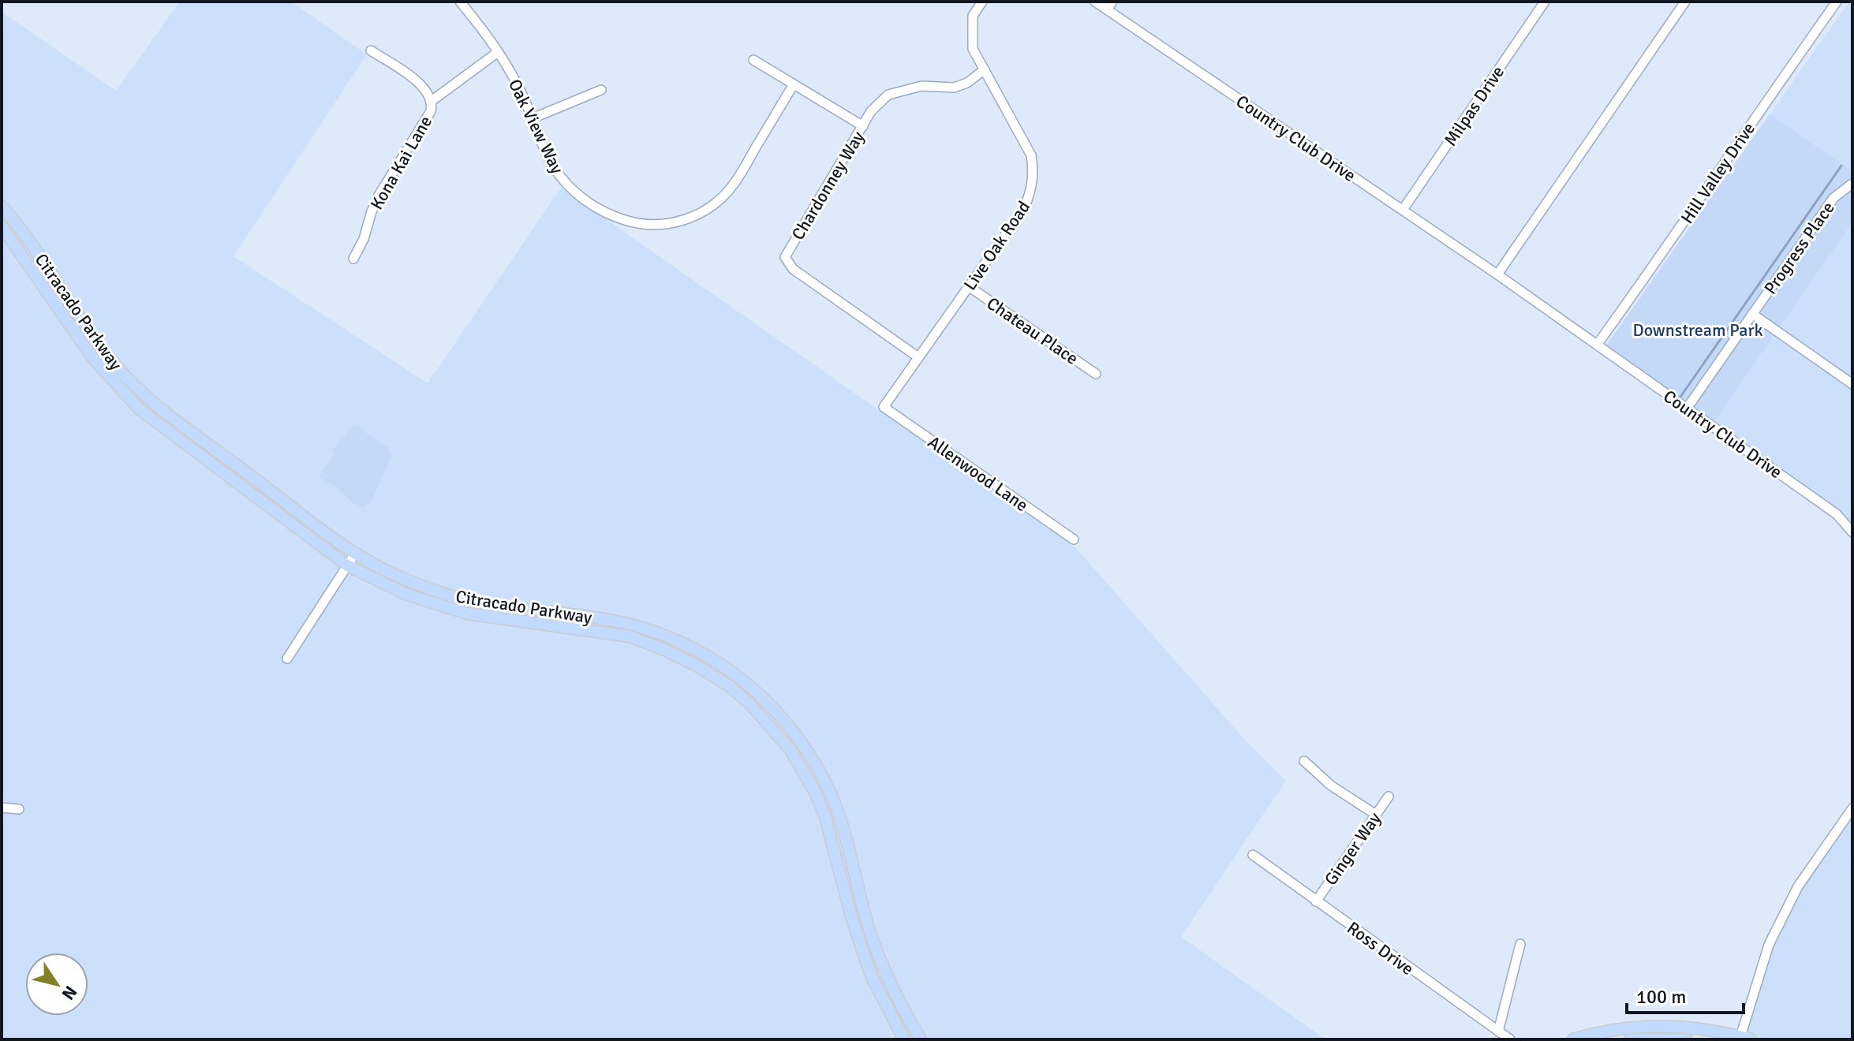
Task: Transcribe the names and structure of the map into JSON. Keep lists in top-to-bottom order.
{
  "streets": {
    "main road": ["Citracado Parkway"],
    "street": [
      "Milpas Drive",
      "Oak View Way",
      "Country Club Drive",
      "Kona Kai Lane",
      "Hill Valley Drive",
      "Chardonney Way",
      "Live Oak Road",
      "Progress Place",
      "Chateau Place",
      "Allenwood Lane",
      "Ginger Way",
      "Ross Drive"
    ]
  },
  "crossings": [
    ["Milpas Drive", "Country Club Drive"],
    ["Oak View Way", "Kona Kai Lane"],
    ["Country Club Drive", "Hill Valley Drive"],
    ["Country Club Drive", "Progress Place"],
    ["Chardonney Way", "Live Oak Road"],
    ["Live Oak Road", "Chateau Place"],
    ["Live Oak Road", "Allenwood Lane"],
    ["Ginger Way", "Ross Drive"]
  ],
  "parks": ["Downstream Park"],
  "scale_bar": "100 m",
  "north": "bottom right"
}
